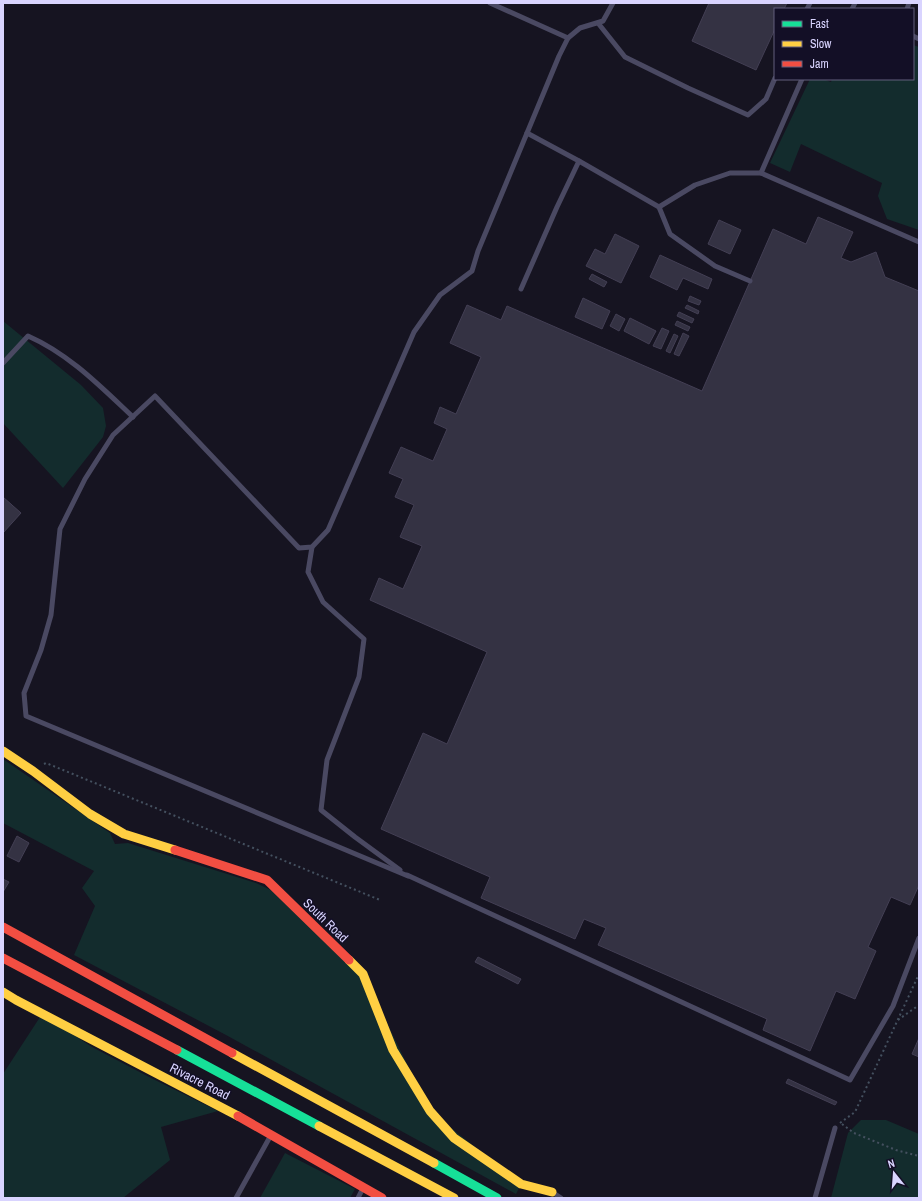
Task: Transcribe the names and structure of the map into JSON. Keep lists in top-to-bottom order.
{
  "streets": {
    "main road": ["South Road", "Rivacre Road"]
  },
  "legend": ["Fast", "Slow", "Jam"],
  "north": "top"
}
